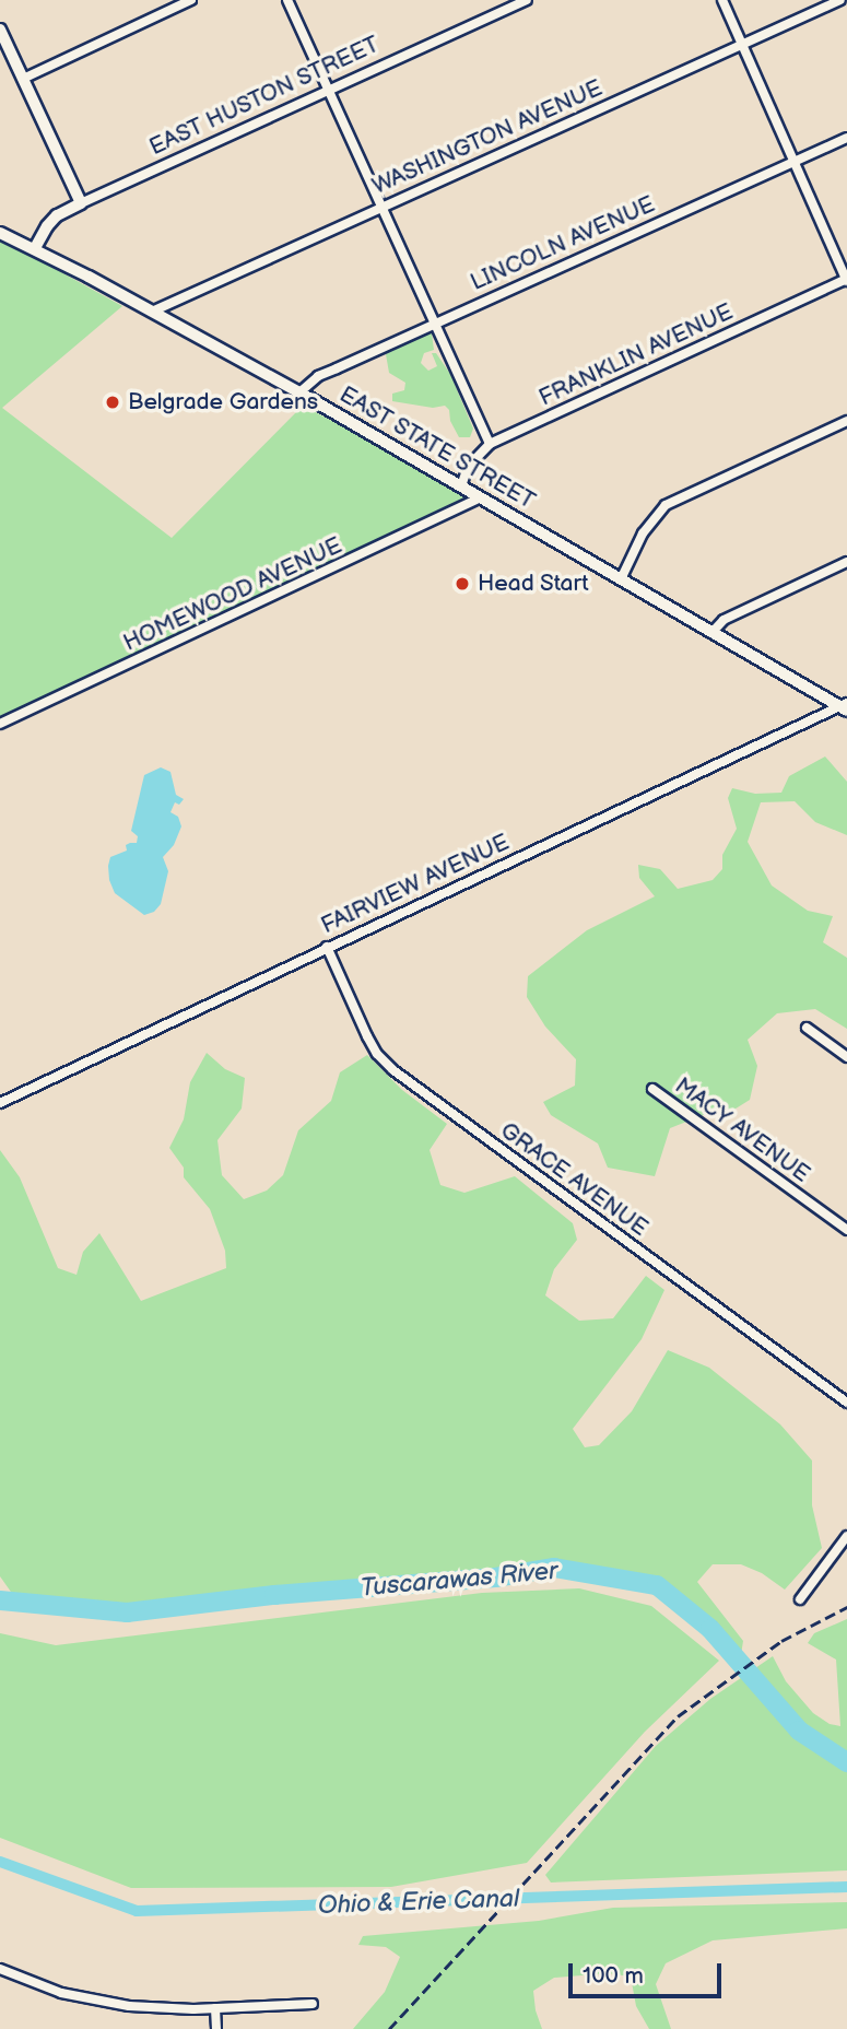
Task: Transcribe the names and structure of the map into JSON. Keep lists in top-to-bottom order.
{
  "streets": {
    "street": [
      "EAST HUSTON STREET",
      "WASHINGTON AVENUE",
      "LINCOLN AVENUE",
      "FRANKLIN AVENUE",
      "EAST STATE STREET",
      "HOMEWOOD AVENUE",
      "FAIRVIEW AVENUE",
      "MACY AVENUE",
      "GRACE AVENUE"
    ]
  },
  "crossings": [
    ["EAST HUSTON STREET", "EAST STATE STREET"],
    ["WASHINGTON AVENUE", "EAST STATE STREET"],
    ["LINCOLN AVENUE", "EAST STATE STREET"],
    ["FRANKLIN AVENUE", "EAST STATE STREET"],
    ["EAST STATE STREET", "HOMEWOOD AVENUE"],
    ["EAST STATE STREET", "FAIRVIEW AVENUE"],
    ["FAIRVIEW AVENUE", "GRACE AVENUE"]
  ],
  "water": ["Tuscarawas River", "Ohio & Erie Canal"],
  "places": ["Belgrade Gardens", "Head Start"],
  "scale_bar": "100 m"
}
